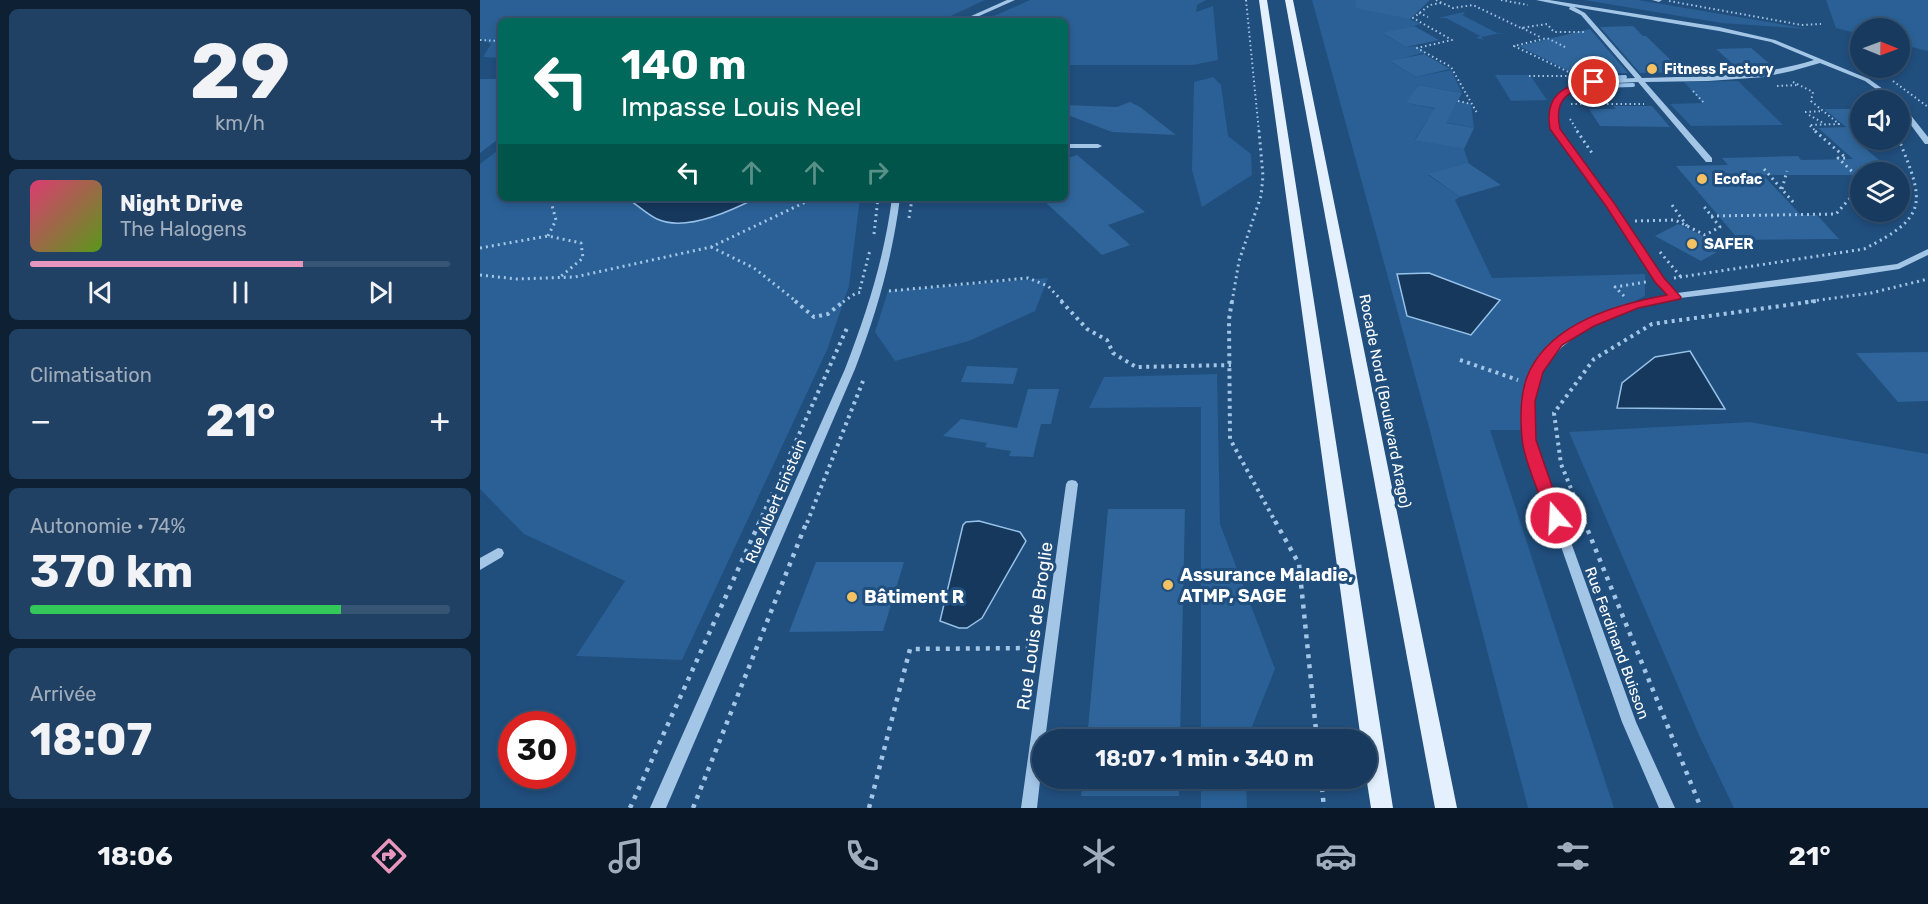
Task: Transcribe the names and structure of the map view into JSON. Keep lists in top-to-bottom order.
{
  "streets": {
    "main road": ["Rocade Nord (Boulevard Arago)"],
    "street": ["Rue Albert Einstein", "Rue Louis de Broglie", "Rue Ferdinand Buisson"]
  },
  "places": [
    "Fitness Factory",
    "Ecofac",
    "SAFER",
    "Assurance Maladie, ATMP, SAGE",
    "Bâtiment R"
  ],
  "north": "right",
  "page": {
    "tile": [
      ["29", "km/h"],
      "Climatisation",
      ["Autonomie · 74%", "370 km"],
      ["Arrivée", "18:07"]
    ],
    "turn": ["140 m", "Impasse Louis Neel"],
    "song": ["Night Drive", "The Halogens"],
    "heat": ["−", "21°", "+"],
    "limit": "30",
    "trip": "18:07 · 1 min · 340 m",
    "tabs": ["18:06", "21°"]
  }
}
